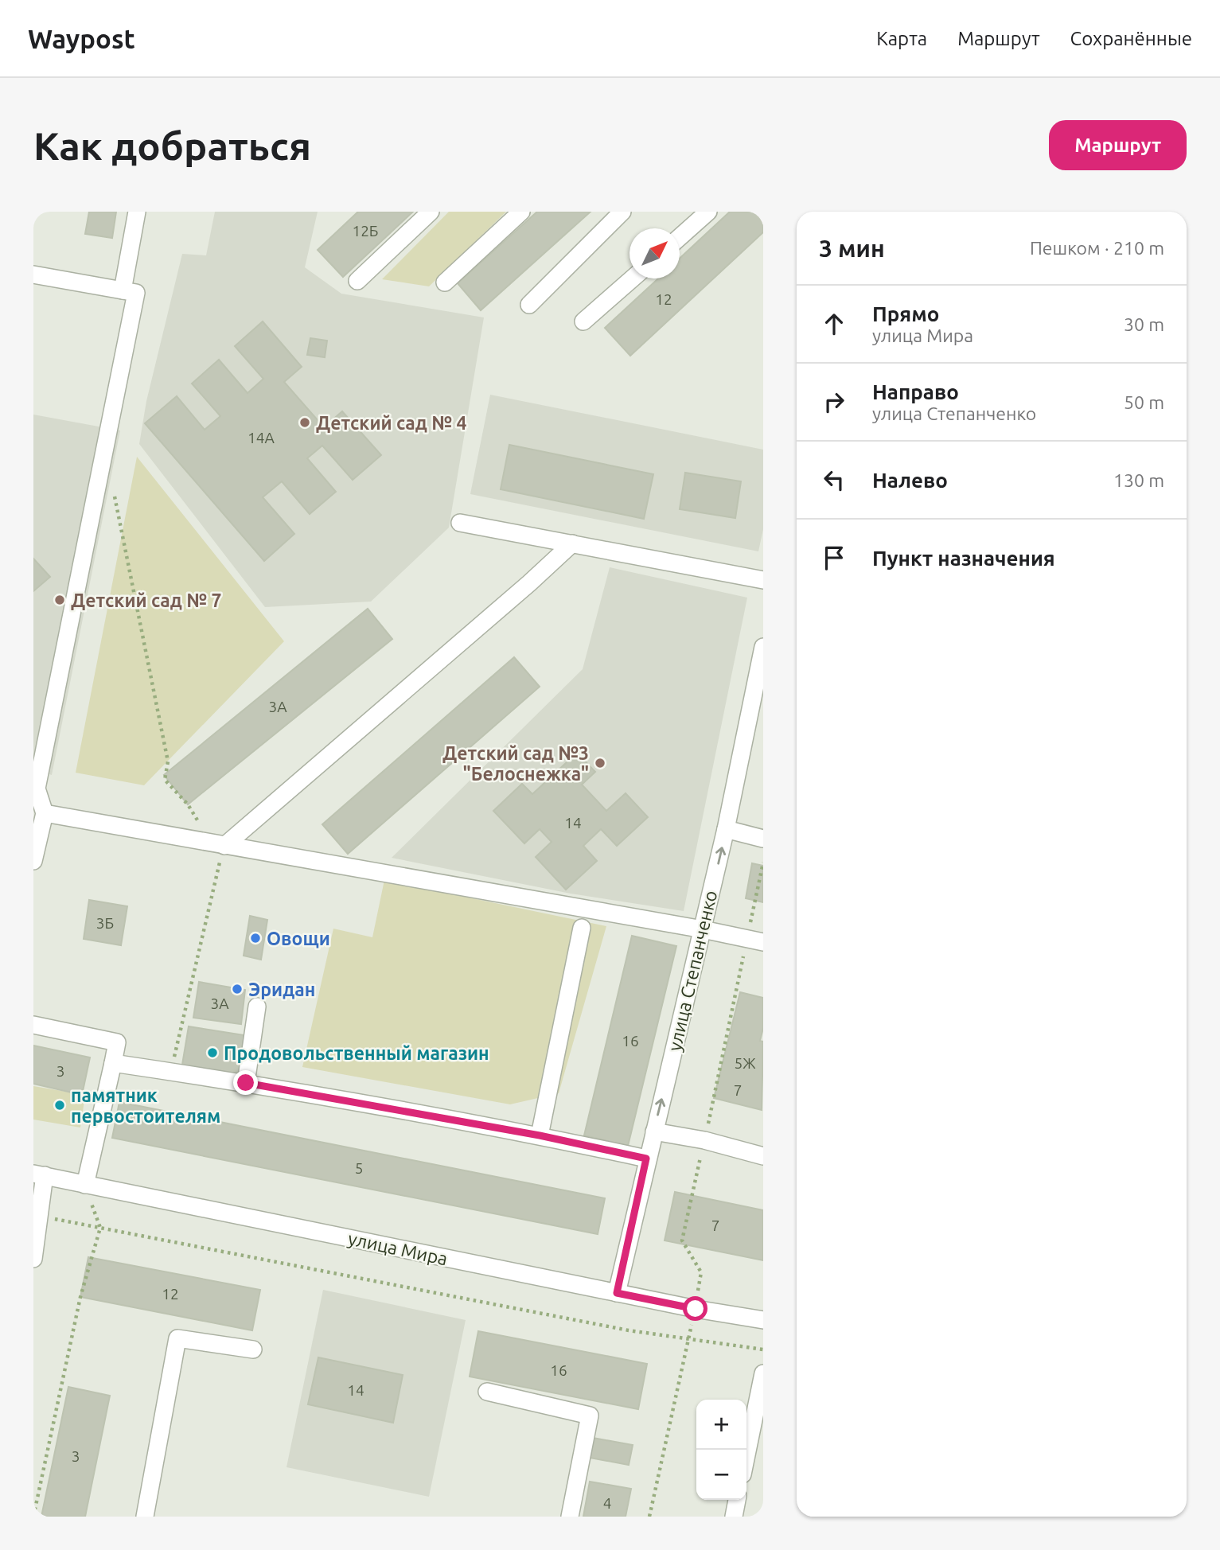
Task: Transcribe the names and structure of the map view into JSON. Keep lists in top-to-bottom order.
{
  "streets": {
    "street": ["улица Степанченко", "улица Мира"]
  },
  "crossings": [
    ["улица Степанченко", "улица Мира"]
  ],
  "places": [
    "Детский сад № 4",
    "Детский сад № 7",
    "Детский сад №3 \"Белоснежка\"",
    "Овощи",
    "Эридан",
    "Продовольственный магазин",
    "памятник первостоителям"
  ],
  "house_numbers": [
    "12Б",
    "12",
    "14А",
    "3А",
    "14",
    "3Б",
    "3А",
    "16",
    "5Ж",
    "3",
    "7",
    "5",
    "7",
    "12",
    "16",
    "14",
    "3",
    "4"
  ],
  "north": "top right",
  "page": {
    "header": "Waypost",
    "nav": ["Карта", "Маршрут", "Сохранённые"],
    "buttons": "Маршрут",
    "title": "Как добраться",
    "heading": ["3 мин", "Пешком · 210 m"],
    "list": [
      ["Прямо", "улица Мира", "30 m"],
      ["Направо", "улица Степанченко", "50 m"],
      ["Налево", "130 m"],
      "Пункт назначения"
    ],
    "map_buttons": ["+", "−"]
  }
}
